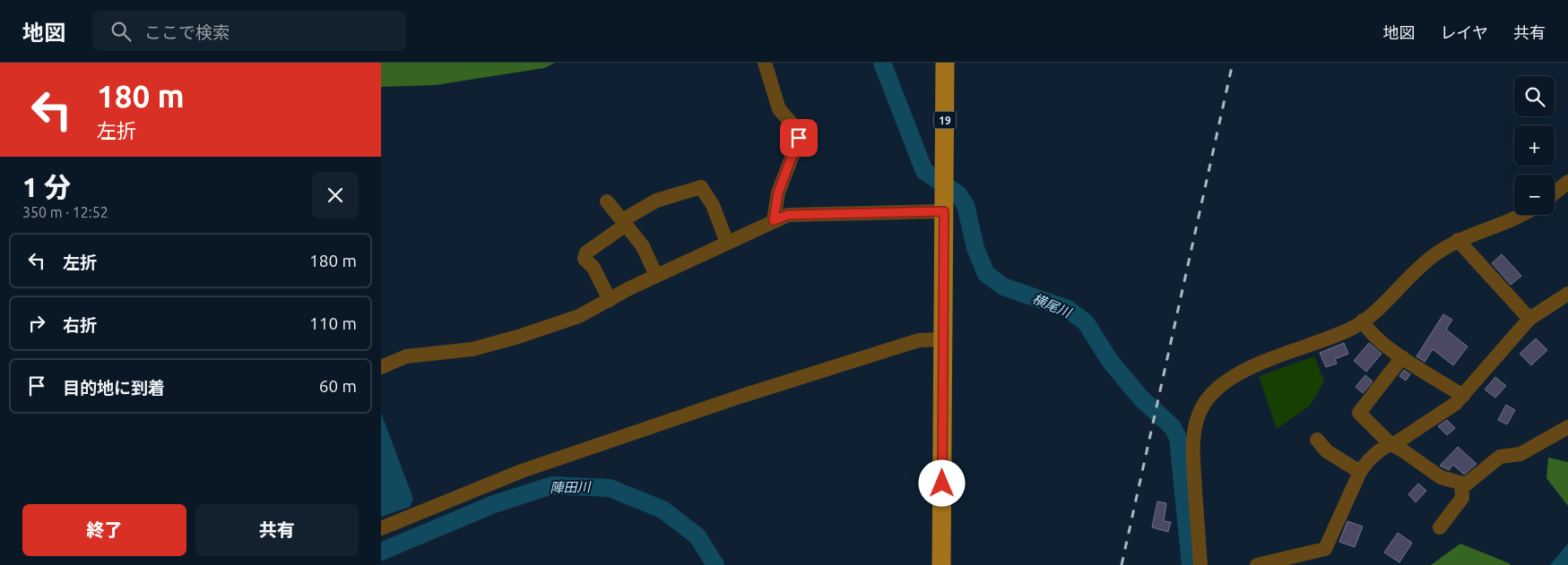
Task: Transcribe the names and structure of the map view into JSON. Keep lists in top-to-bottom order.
{
  "streets": {
    "main road": ["19"]
  },
  "water": ["横尾川", "陣田川"],
  "page": {
    "header": "地図",
    "search": "ここで検索",
    "nav": ["地図", "レイヤ", "共有"],
    "turn": ["180 m", "左折"],
    "map_buttons": ["+", "−"],
    "heading": ["1 分", "350 m · 12:52"],
    "list": [
      {
        "name": "左折",
        "value": "180 m"
      },
      {
        "name": "右折",
        "value": "110 m"
      },
      {
        "name": "目的地に到着",
        "value": "60 m"
      }
    ],
    "buttons": ["終了", "共有"]
  }
}
